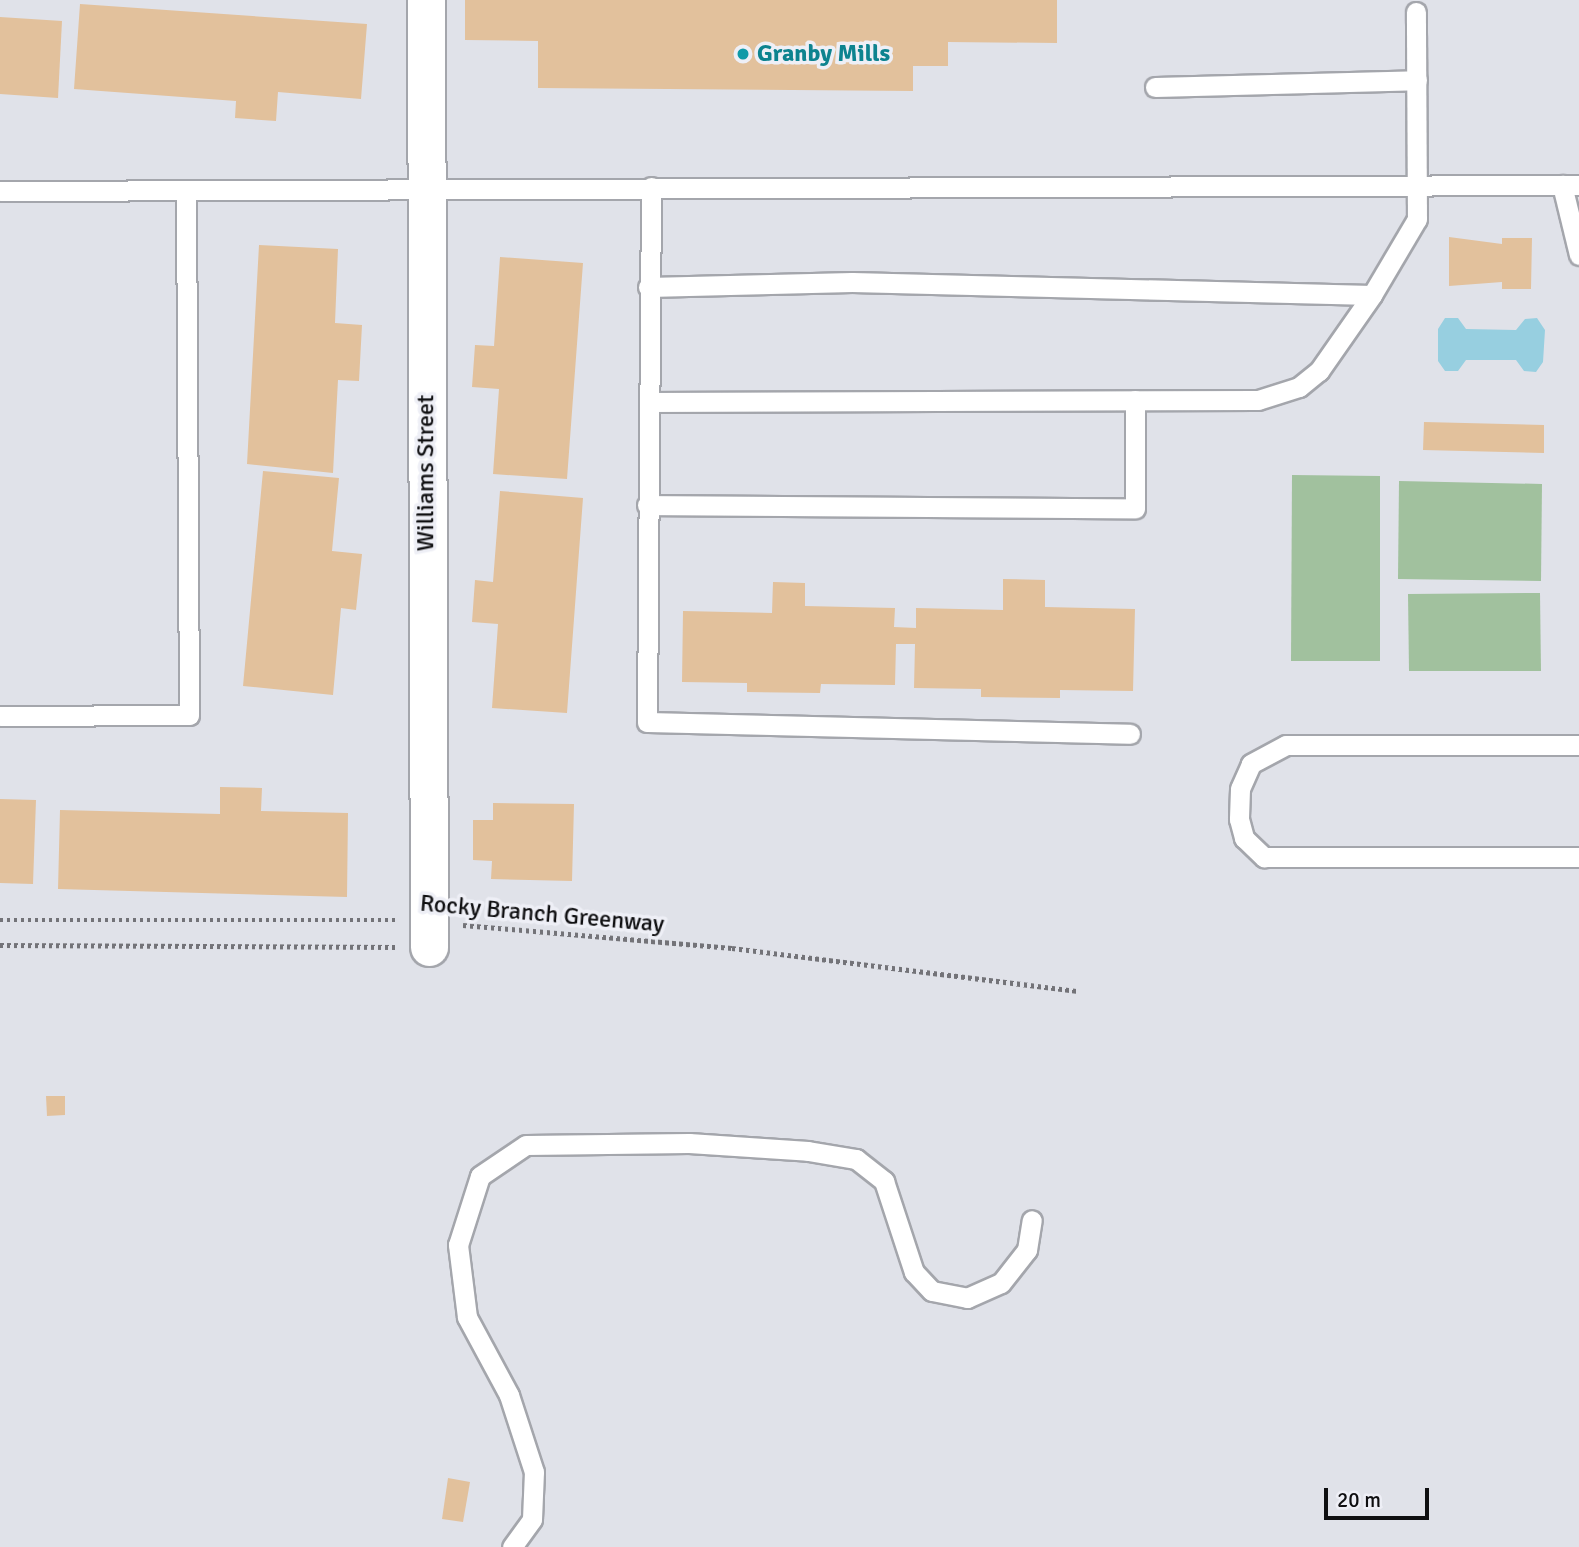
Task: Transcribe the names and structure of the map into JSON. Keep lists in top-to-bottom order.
{
  "streets": {
    "street": ["Williams Street"],
    "path": ["Rocky Branch Greenway"]
  },
  "crossings": [
    ["Williams Street", "Rocky Branch Greenway"]
  ],
  "places": ["Granby Mills"],
  "scale_bar": "20 m"
}
